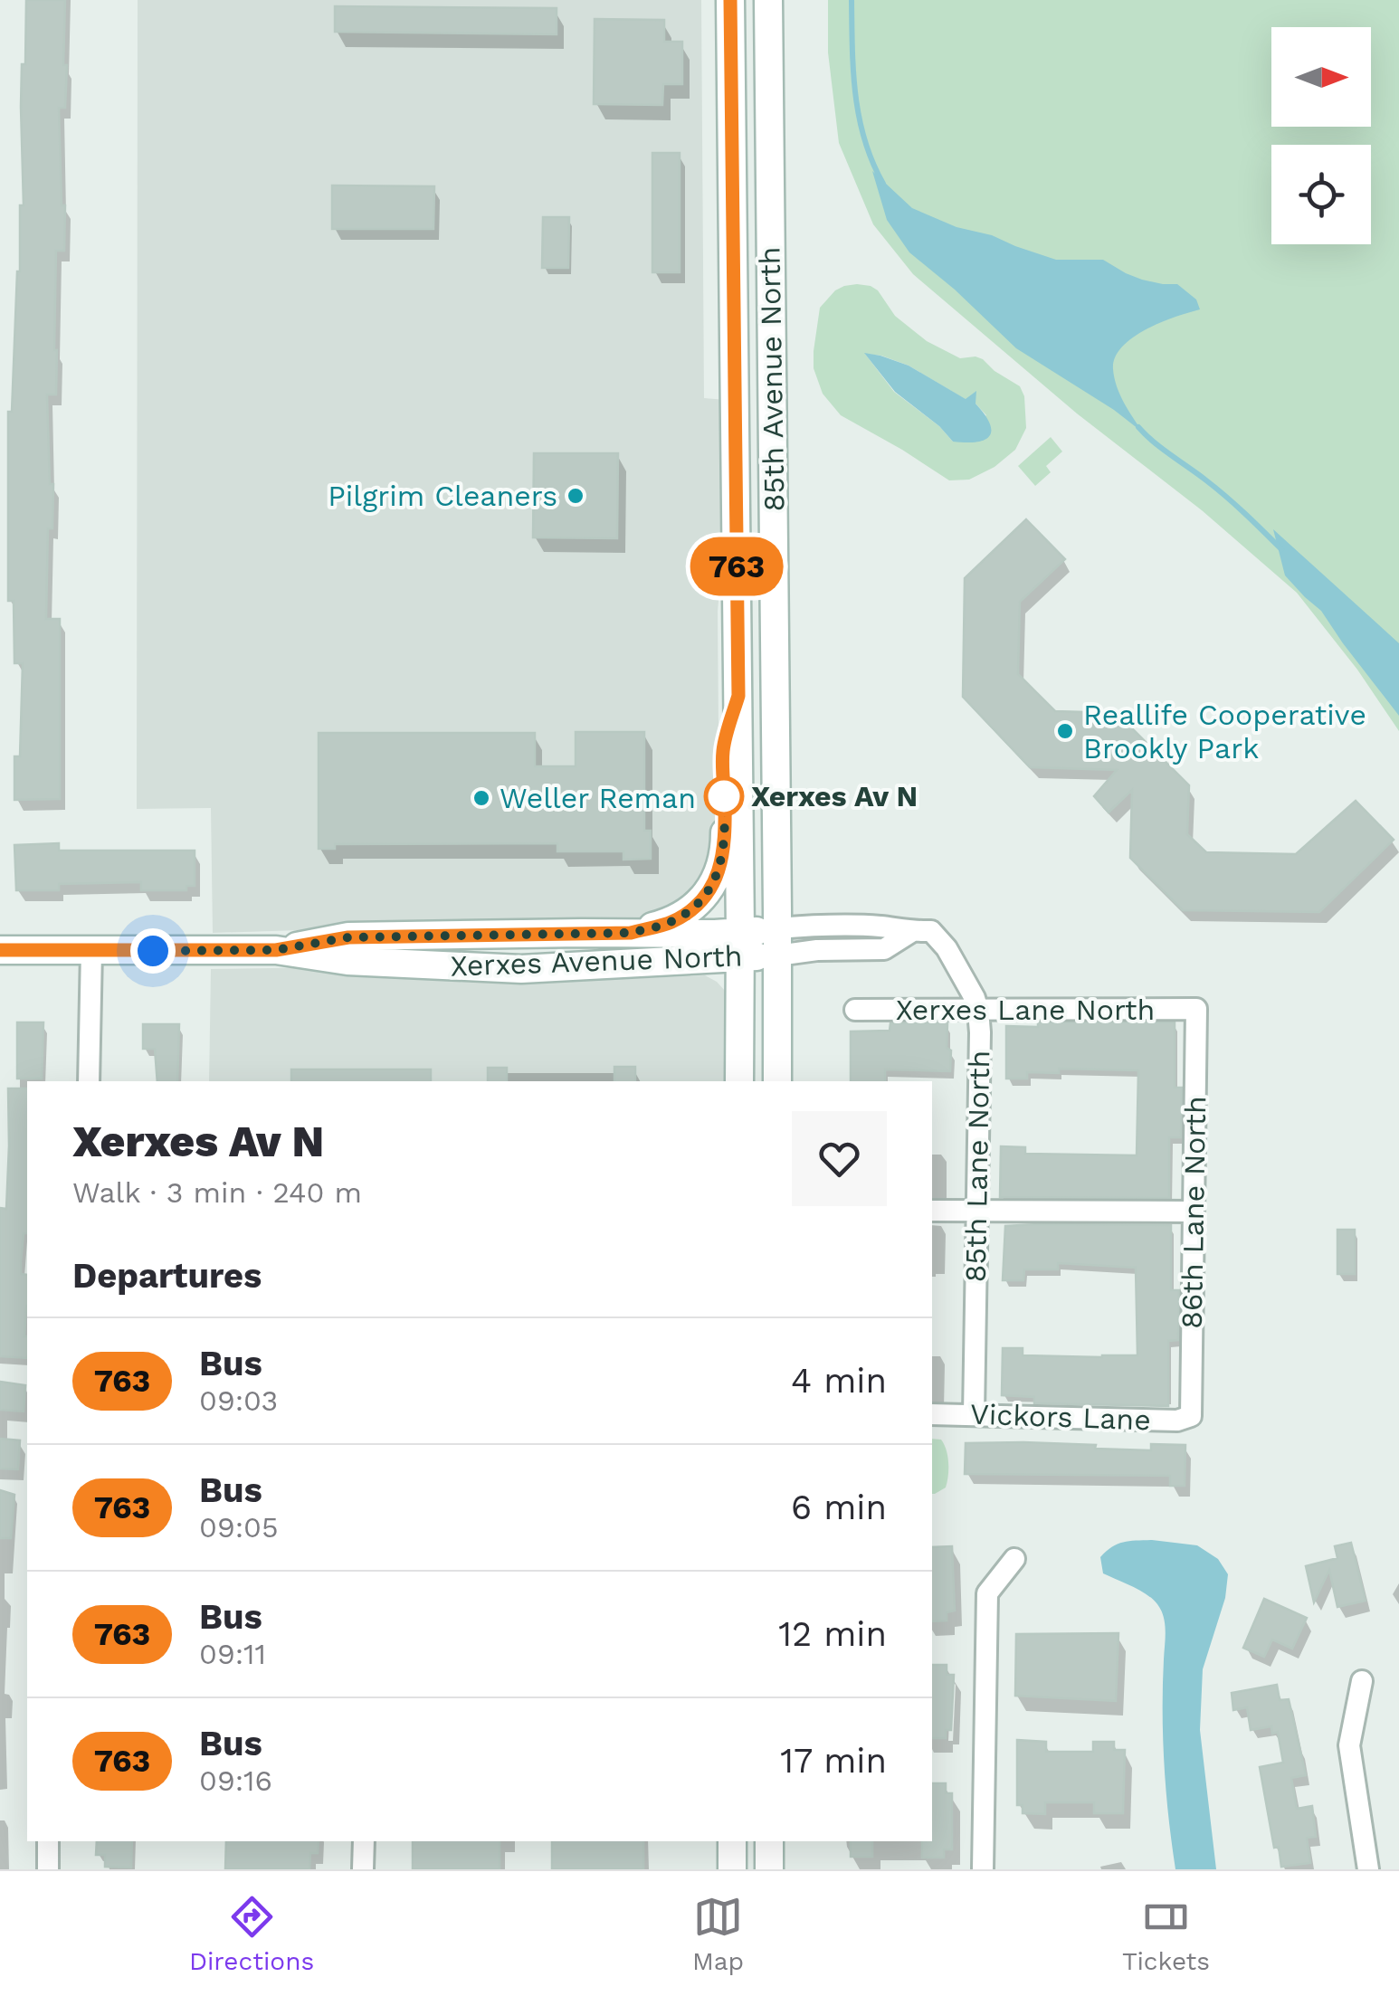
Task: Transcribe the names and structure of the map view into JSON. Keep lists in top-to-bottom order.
{
  "streets": {
    "main road": ["85th Avenue North", "Xerxes Avenue North"],
    "street": [
      "Xerxes Lane North",
      "85th Lane North",
      "86th Lane North",
      "Vickors Lane"
    ]
  },
  "crossings": [
    ["85th Avenue North", "Xerxes Avenue North"],
    ["Xerxes Avenue North", "85th Lane North"],
    ["Xerxes Lane North", "85th Lane North"],
    ["Xerxes Lane North", "86th Lane North"],
    ["85th Lane North", "Vickors Lane"],
    ["86th Lane North", "Vickors Lane"]
  ],
  "places": [
    "Pilgrim Cleaners",
    "Reallife Cooperative Brookly Park",
    "Xerxes Av N",
    "Weller Reman"
  ],
  "lines": ["bus line 763"],
  "north": "right",
  "page": {
    "on_map": "763",
    "heading": [
      ["Xerxes Av N", "Walk · 3 min · 240 m"],
      "Departures"
    ],
    "list": [
      {
        "mark": "763",
        "name": "Bus",
        "note": "09:03",
        "value": "4 min"
      },
      {
        "mark": "763",
        "name": "Bus",
        "note": "09:05",
        "value": "6 min"
      },
      {
        "mark": "763",
        "name": "Bus",
        "note": "09:11",
        "value": "12 min"
      },
      {
        "mark": "763",
        "name": "Bus",
        "note": "09:16",
        "value": "17 min"
      }
    ],
    "tabs": ["Directions", "Map", "Tickets"]
  }
}
